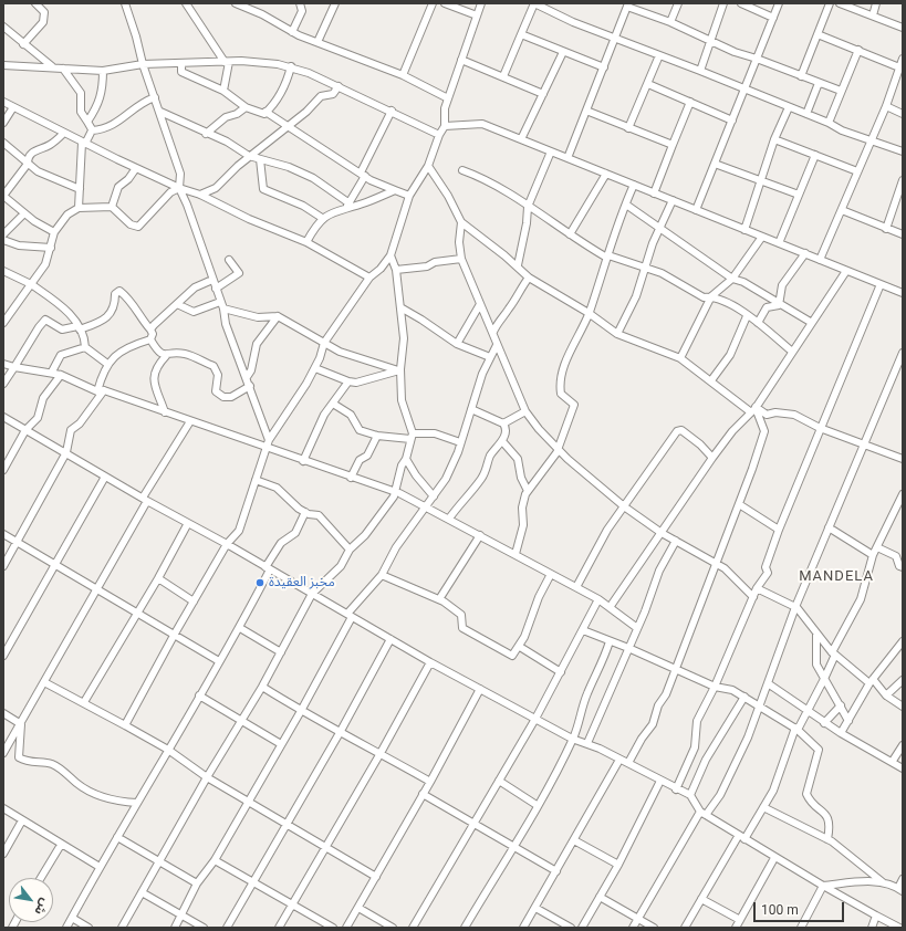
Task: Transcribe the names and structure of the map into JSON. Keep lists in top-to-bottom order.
{
  "districts": ["MANDELA"],
  "places": ["مخبز العقيدة"],
  "scale_bar": "100 m",
  "north": "bottom right"
}
